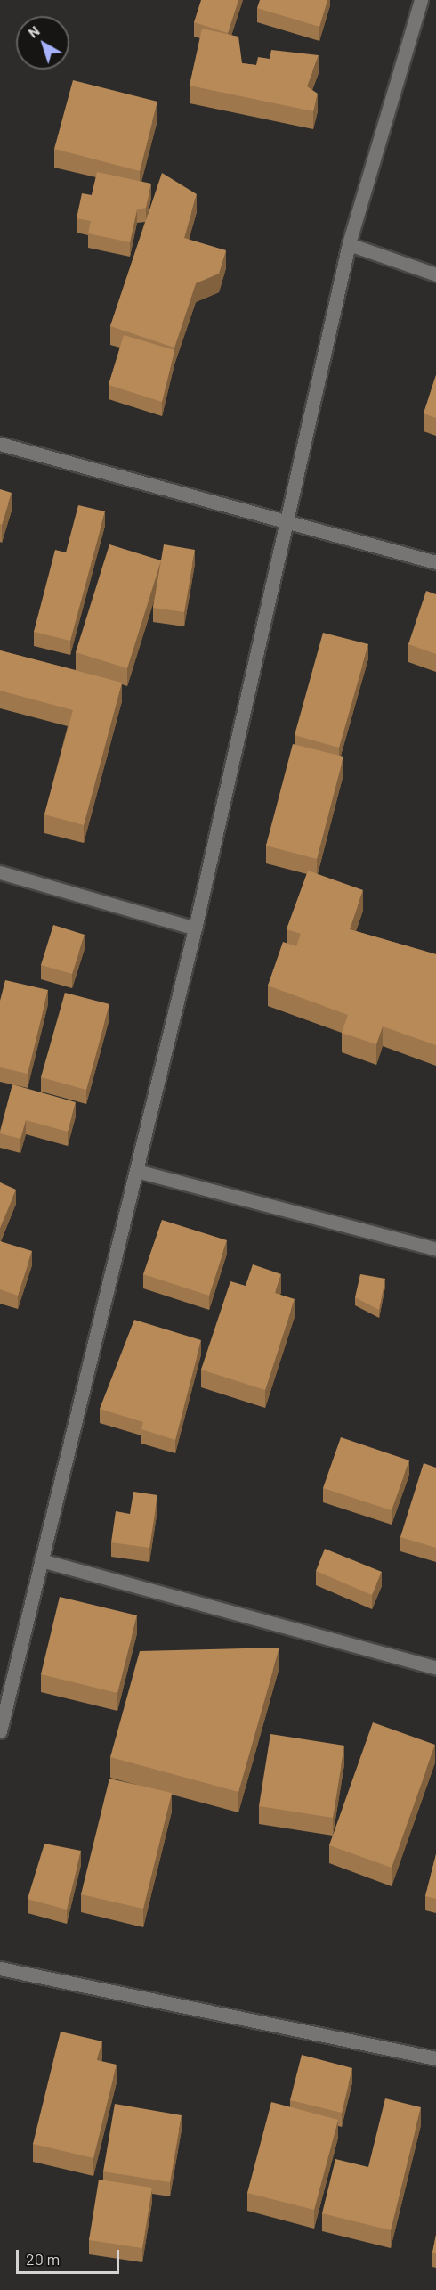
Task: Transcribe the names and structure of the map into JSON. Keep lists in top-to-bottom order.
{
  "scale_bar": "20 m",
  "north": "top left"
}
